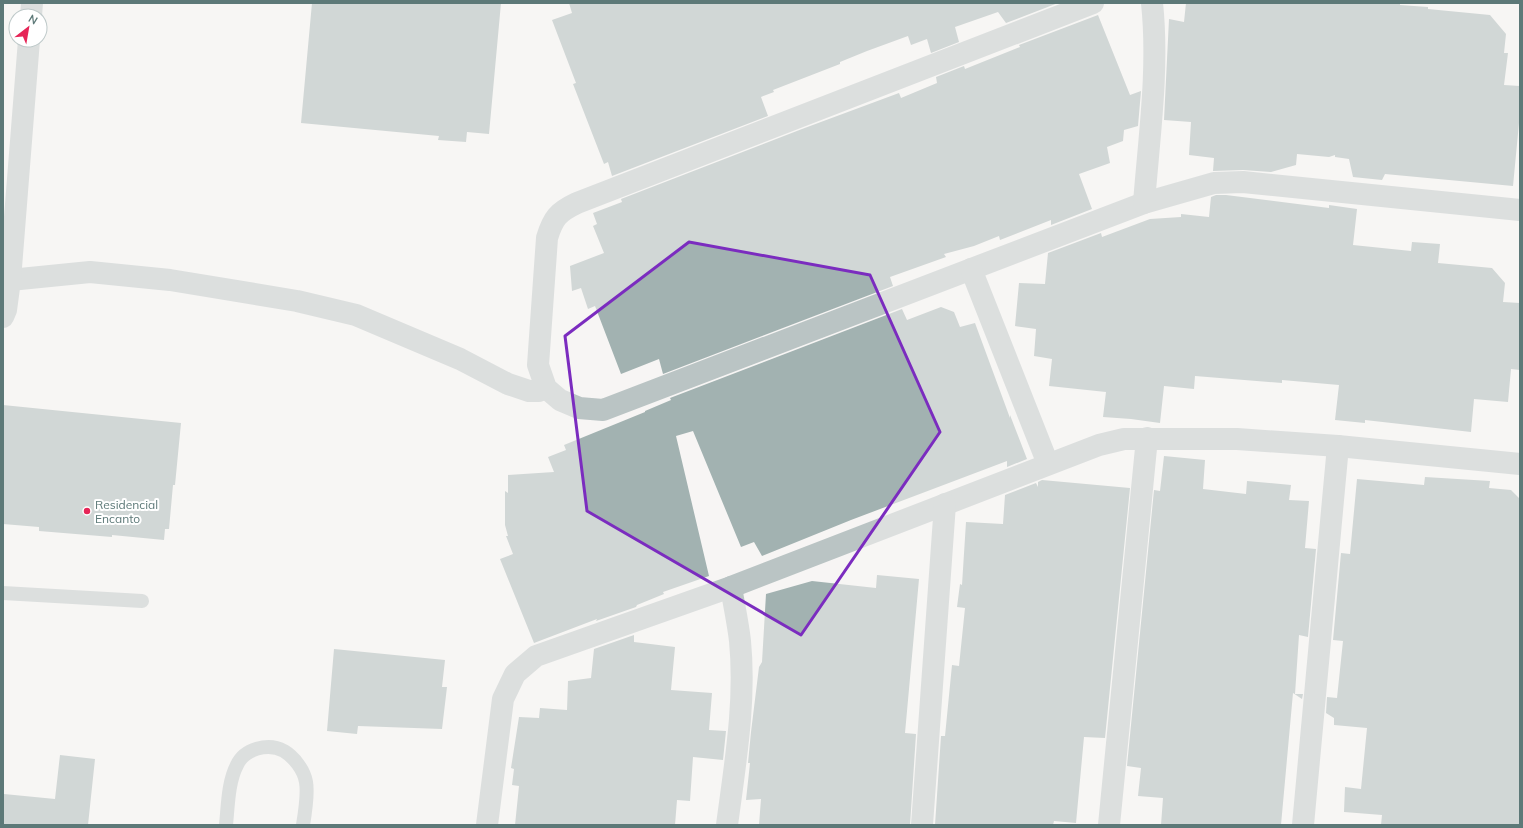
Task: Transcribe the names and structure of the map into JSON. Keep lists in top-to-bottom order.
{
  "places": ["Residencial Encanto"],
  "north": "top right"
}
